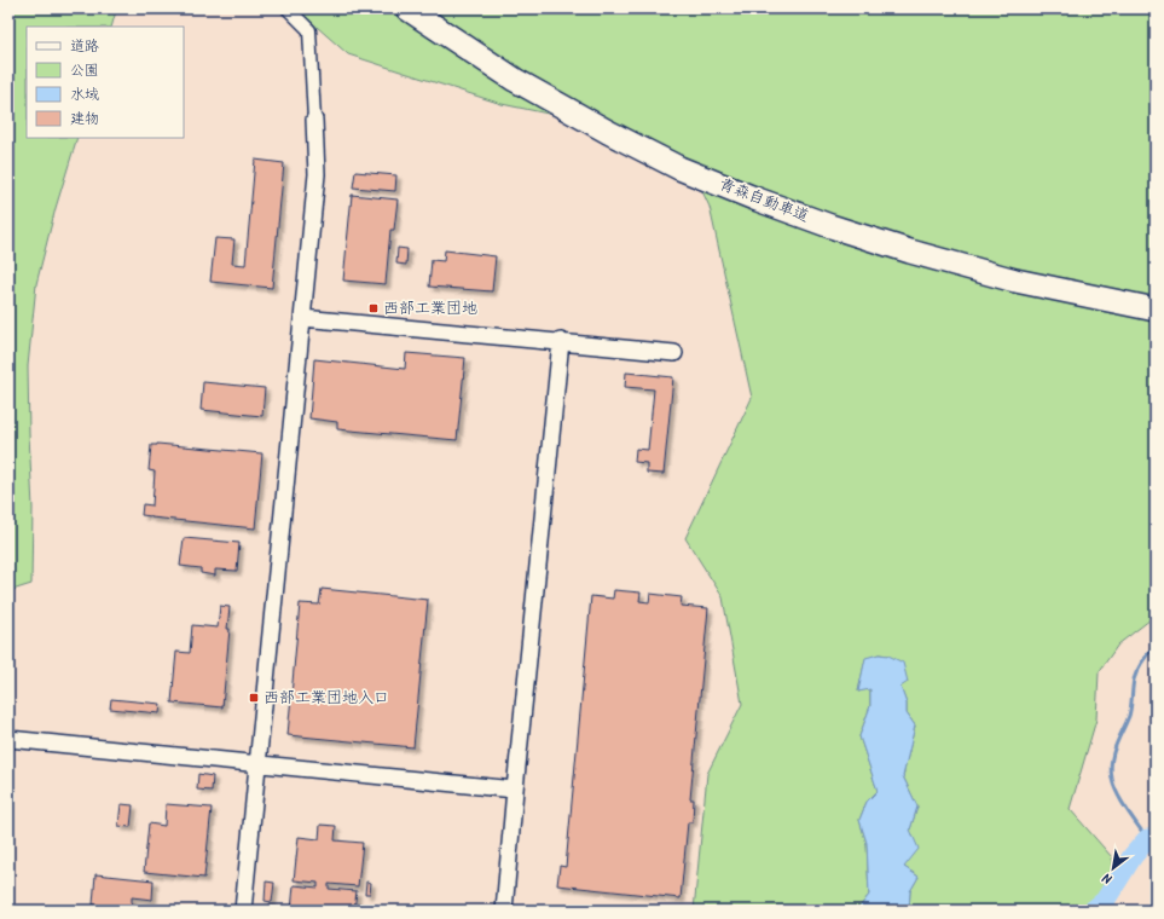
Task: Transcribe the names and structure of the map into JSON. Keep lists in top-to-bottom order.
{
  "streets": {
    "highway": ["青森自動車道"]
  },
  "places": {
    "transit": ["西部工業団地", "西部工業団地入口"]
  },
  "legend": [
    "道路",
    "公園",
    "水域",
    "建物"
  ],
  "north": "bottom left"
}
